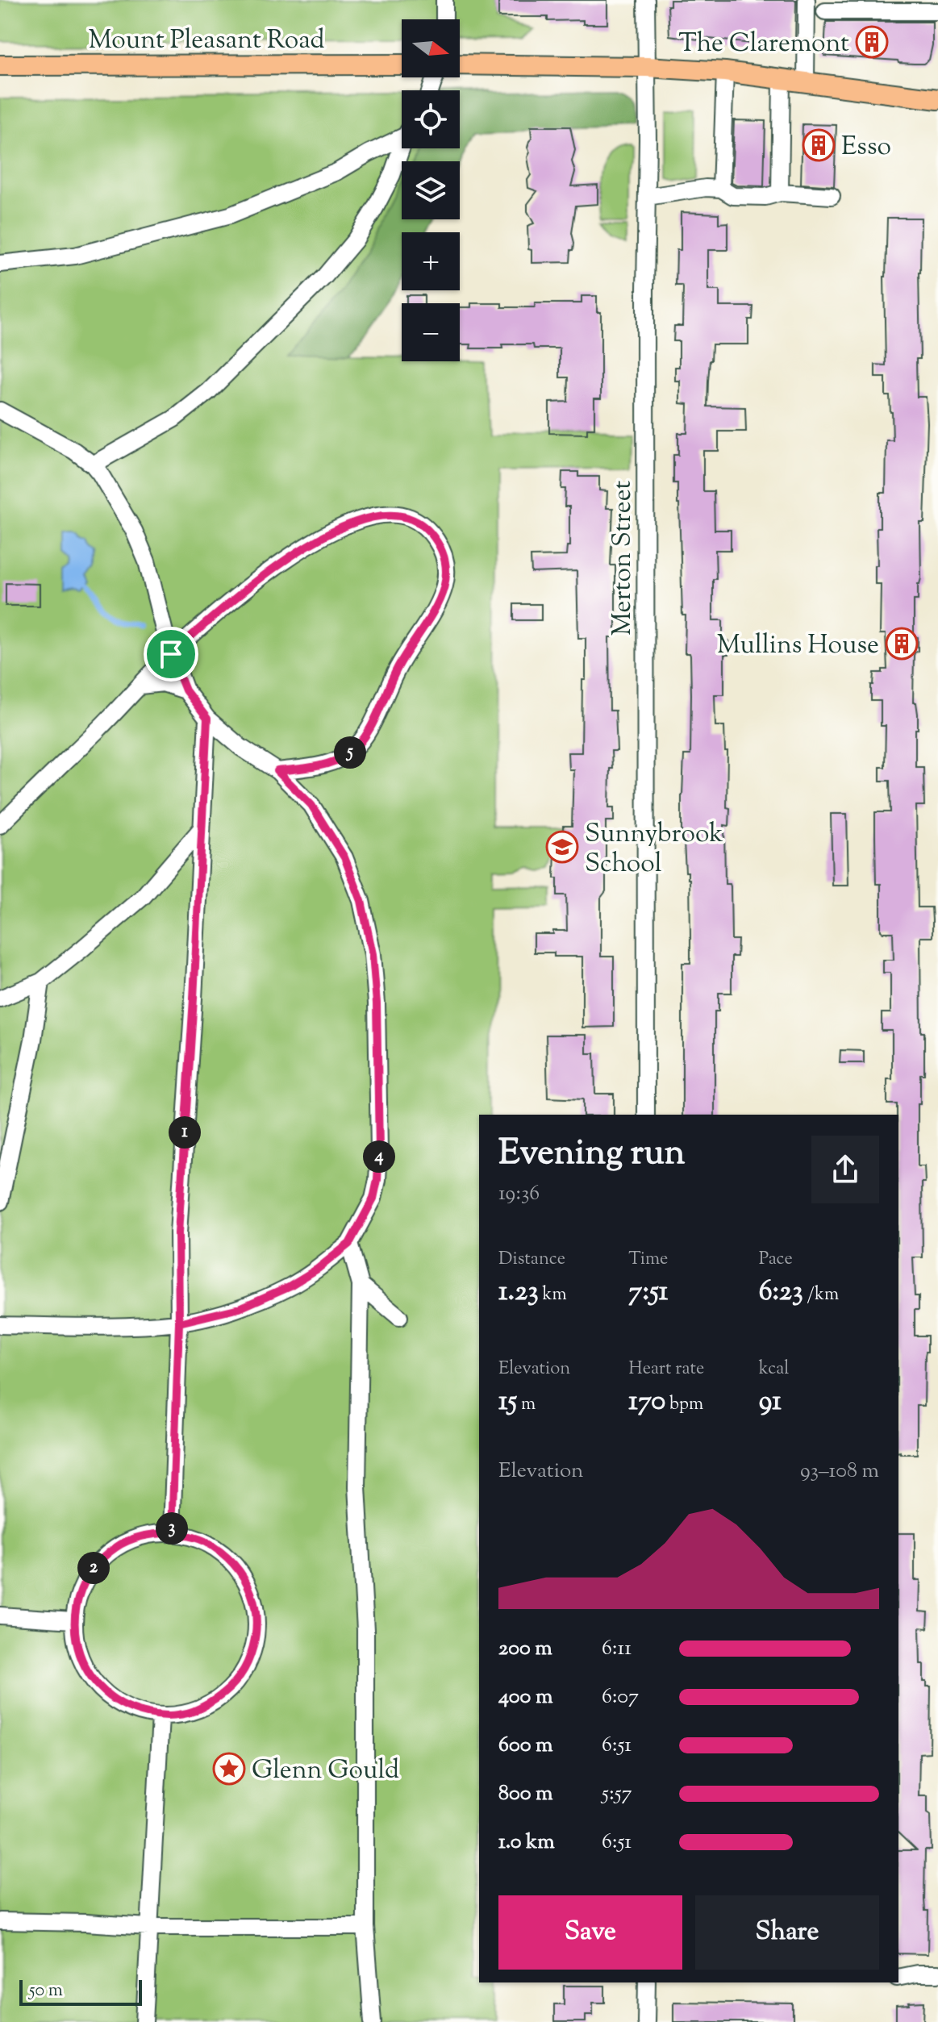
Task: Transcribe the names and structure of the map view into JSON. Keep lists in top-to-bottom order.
{
  "streets": {
    "main road": ["Mount Pleasant Road"],
    "street": ["Merton Street"]
  },
  "places": {
    "building": ["The Claremont", "Esso", "Mullins House"],
    "school or university": ["Sunnybrook School"],
    "place": ["Glenn Gould"]
  },
  "scale_bar": "50 m",
  "north": "right",
  "page": {
    "map_buttons": ["+", "−"],
    "pins": [
      "5",
      "1",
      "4",
      "3",
      "2"
    ],
    "heading": ["Evening run", "19:36"],
    "stats": [
      ["Distance", "1.23 km"],
      ["Time", "7:51"],
      ["Pace", "6:23 /km"],
      ["Elevation", "15 m"],
      ["Heart rate", "170 bpm"],
      ["kcal", "91"]
    ],
    "chart": ["Elevation", "93–108 m"],
    "list": [
      {
        "name": "200 m",
        "note": "6:11"
      },
      {
        "name": "400 m",
        "note": "6:07"
      },
      {
        "name": "600 m",
        "note": "6:51"
      },
      {
        "name": "800 m",
        "note": "5:57"
      },
      {
        "name": "1.0 km",
        "note": "6:51"
      }
    ],
    "buttons": ["Save", "Share"],
    "scale": "50 m"
  }
}
